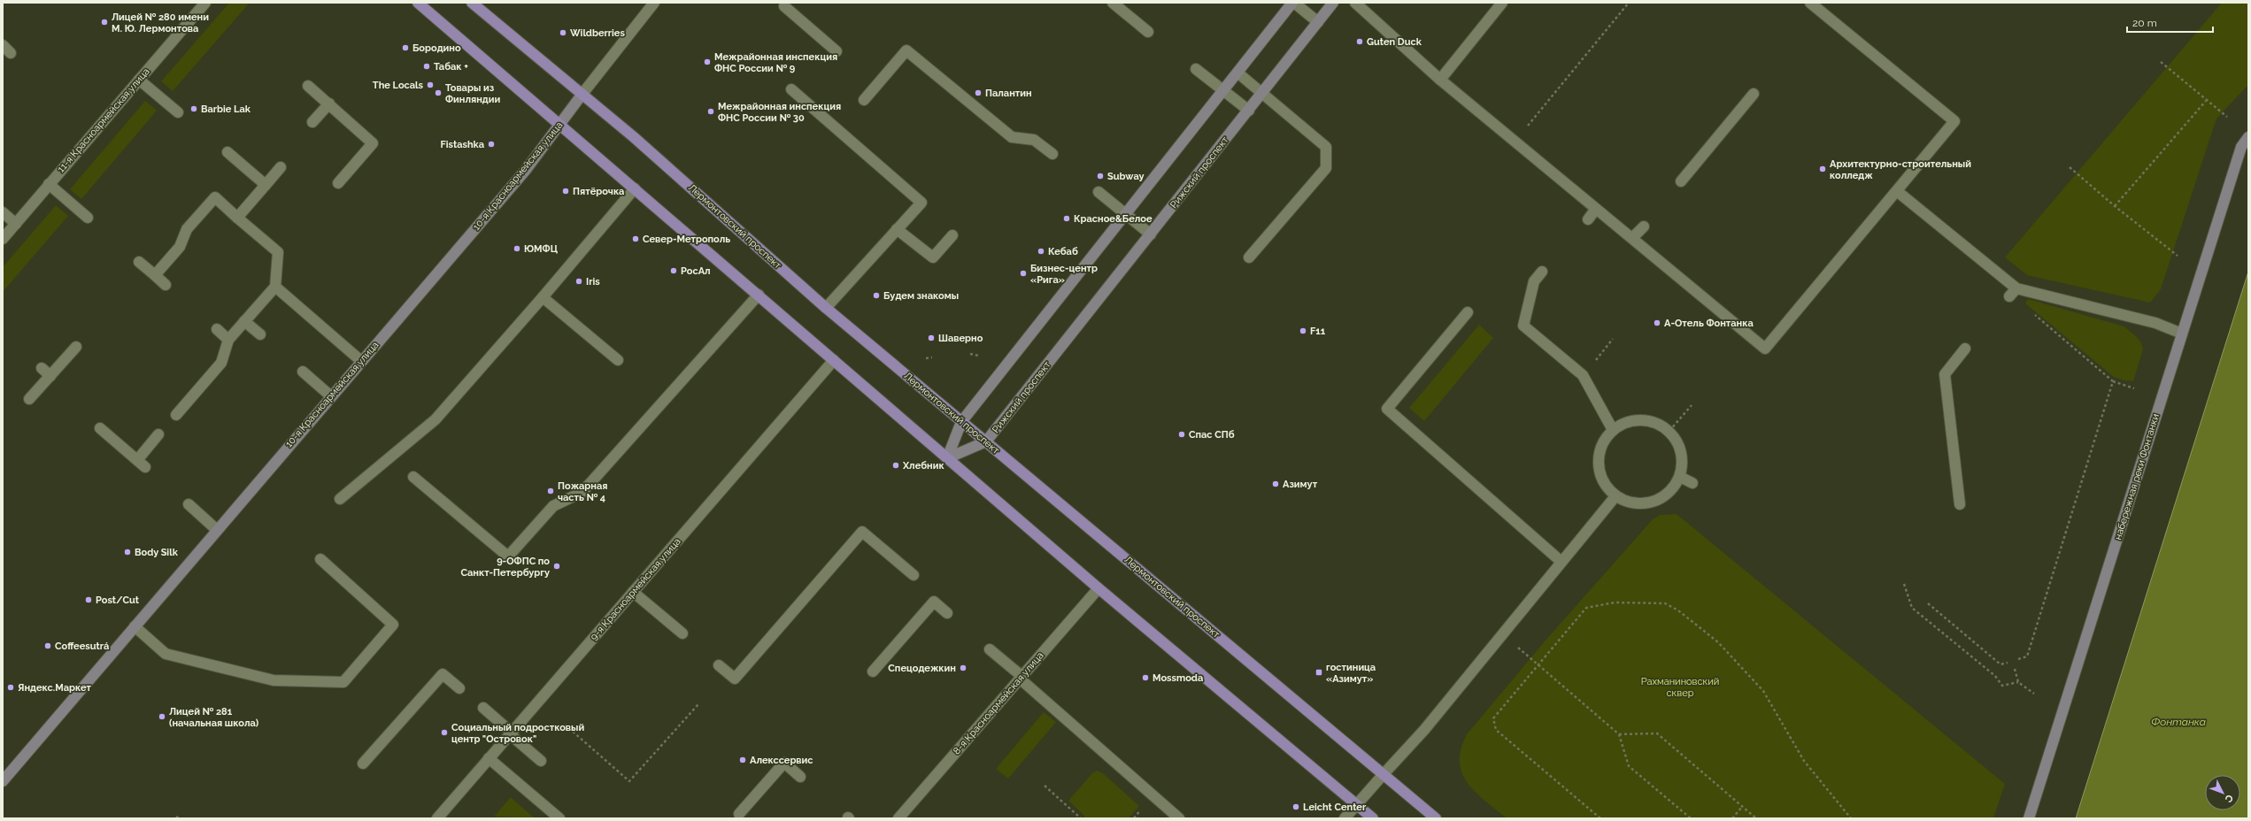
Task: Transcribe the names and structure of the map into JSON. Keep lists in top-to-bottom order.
{
  "streets": {
    "main road": ["Лермонтовский проспект"],
    "street": [
      "11-я Красноармейская улица",
      "Рижский проспект",
      "10-я Красноармейская улица",
      "набережная реки Фонтанки",
      "9-я Красноармейская улица",
      "8-я Красноармейская улица"
    ]
  },
  "crossings": [
    ["Рижский проспект", "Лермонтовский проспект"],
    ["10-я Красноармейская улица", "Лермонтовский проспект"]
  ],
  "water": ["Фонтанка"],
  "parks": ["Рахманиновский сквер"],
  "places": {
    "other": [
      "Лицей № 280 имени М. Ю. Лермонтова",
      "Wildberries",
      "Guten Duck",
      "Бородино",
      "Межрайонная инспекция ФНС России № 9",
      "Табак +",
      "The Locals",
      "Товары из Финляндии",
      "Палантин",
      "Barbie Lak",
      "Межрайонная инспекция ФНС России № 30",
      "Fistashka",
      "Архитектурно-строительный колледж",
      "Subway",
      "Пятёрочка",
      "Красное&Белое",
      "Север-Метрополь",
      "ЮМФЦ",
      "Кебаб",
      "РосАл",
      "Бизнес-центр «Рига»",
      "Iris",
      "Будем знакомы",
      "A-Отель Фонтанка",
      "F11",
      "Шаверно",
      "Спас СПб",
      "Хлебник",
      "Азимут",
      "Пожарная часть № 4",
      "Body Silk",
      "9-ОФПС по Санкт-Петербургу",
      "Post/Cut",
      "Coffeesutrá",
      "Спецодежкин",
      "Mossmoda",
      "Яндекс.Маркет",
      "Лицей № 281 (начальная школа)",
      "Социальный подростковый центр \"Островок\"",
      "Алекссервис",
      "Leicht Center"
    ],
    "transit": ["гостиница «Азимут»"]
  },
  "scale_bar": "20 m",
  "north": "bottom right"
}
